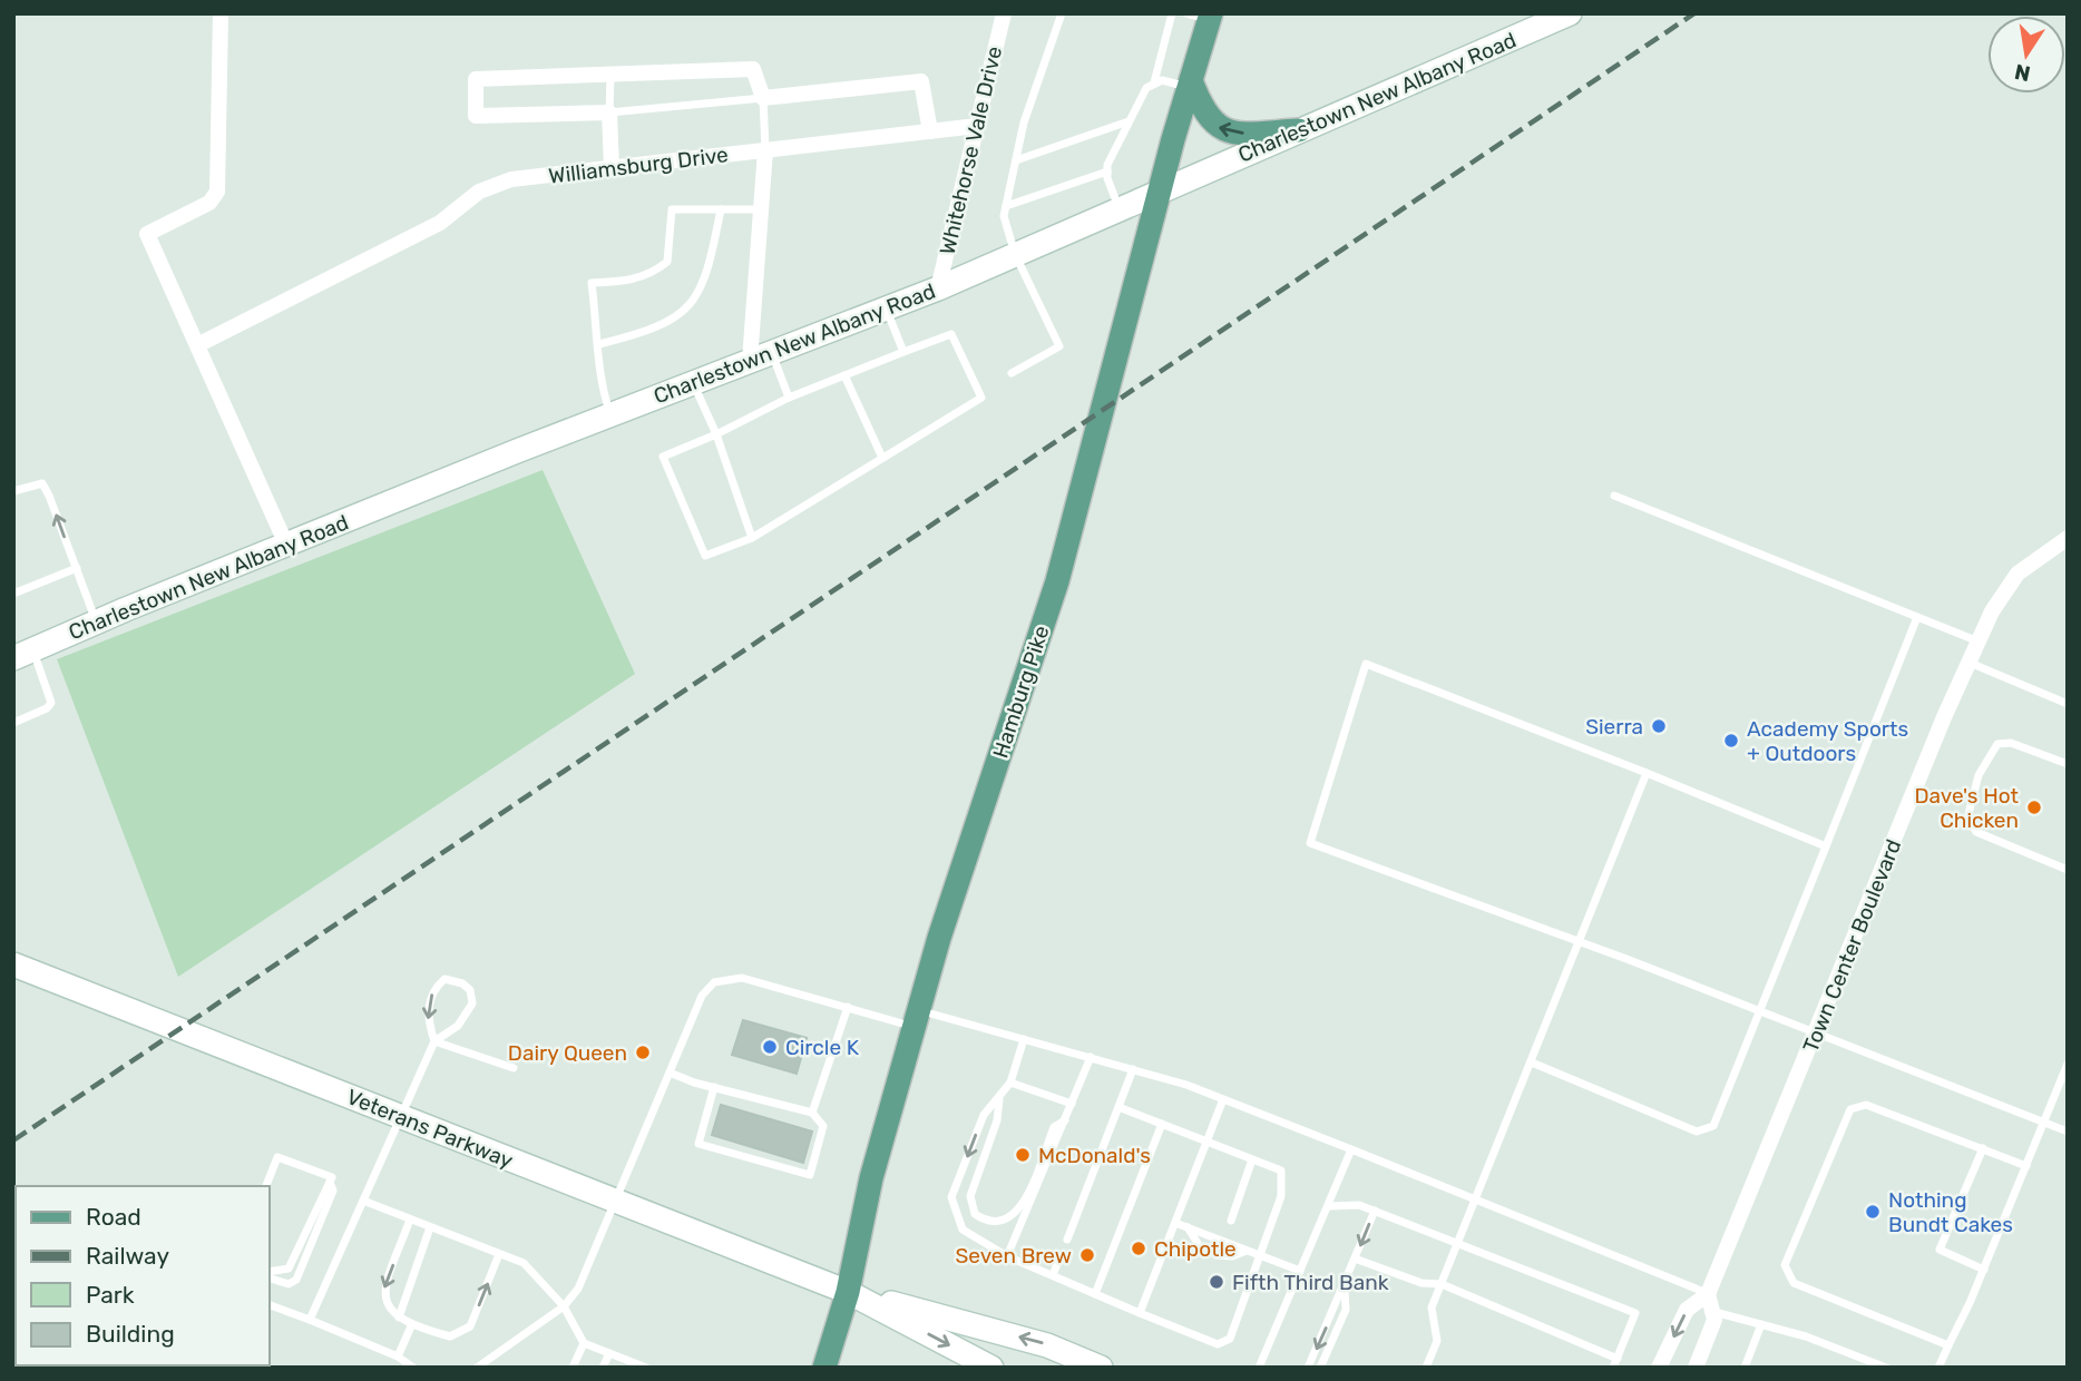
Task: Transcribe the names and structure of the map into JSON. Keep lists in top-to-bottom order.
{
  "streets": {
    "main road": ["Charlestown New Albany Road", "Hamburg Pike", "Veterans Parkway"],
    "street": ["Whitehorse Vale Drive", "Williamsburg Drive", "Town Center Boulevard"]
  },
  "crossings": [
    ["Charlestown New Albany Road", "Whitehorse Vale Drive"],
    ["Charlestown New Albany Road", "Hamburg Pike"],
    ["Whitehorse Vale Drive", "Williamsburg Drive"],
    ["Hamburg Pike", "Veterans Parkway"]
  ],
  "places": [
    "Sierra",
    "Academy Sports + Outdoors",
    "Dave's Hot Chicken",
    "Circle K",
    "Dairy Queen",
    "McDonald's",
    "Nothing Bundt Cakes",
    "Chipotle",
    "Seven Brew",
    "Fifth Third Bank"
  ],
  "legend": [
    "Road",
    "Railway",
    "Park",
    "Building"
  ],
  "north": "bottom"
}
